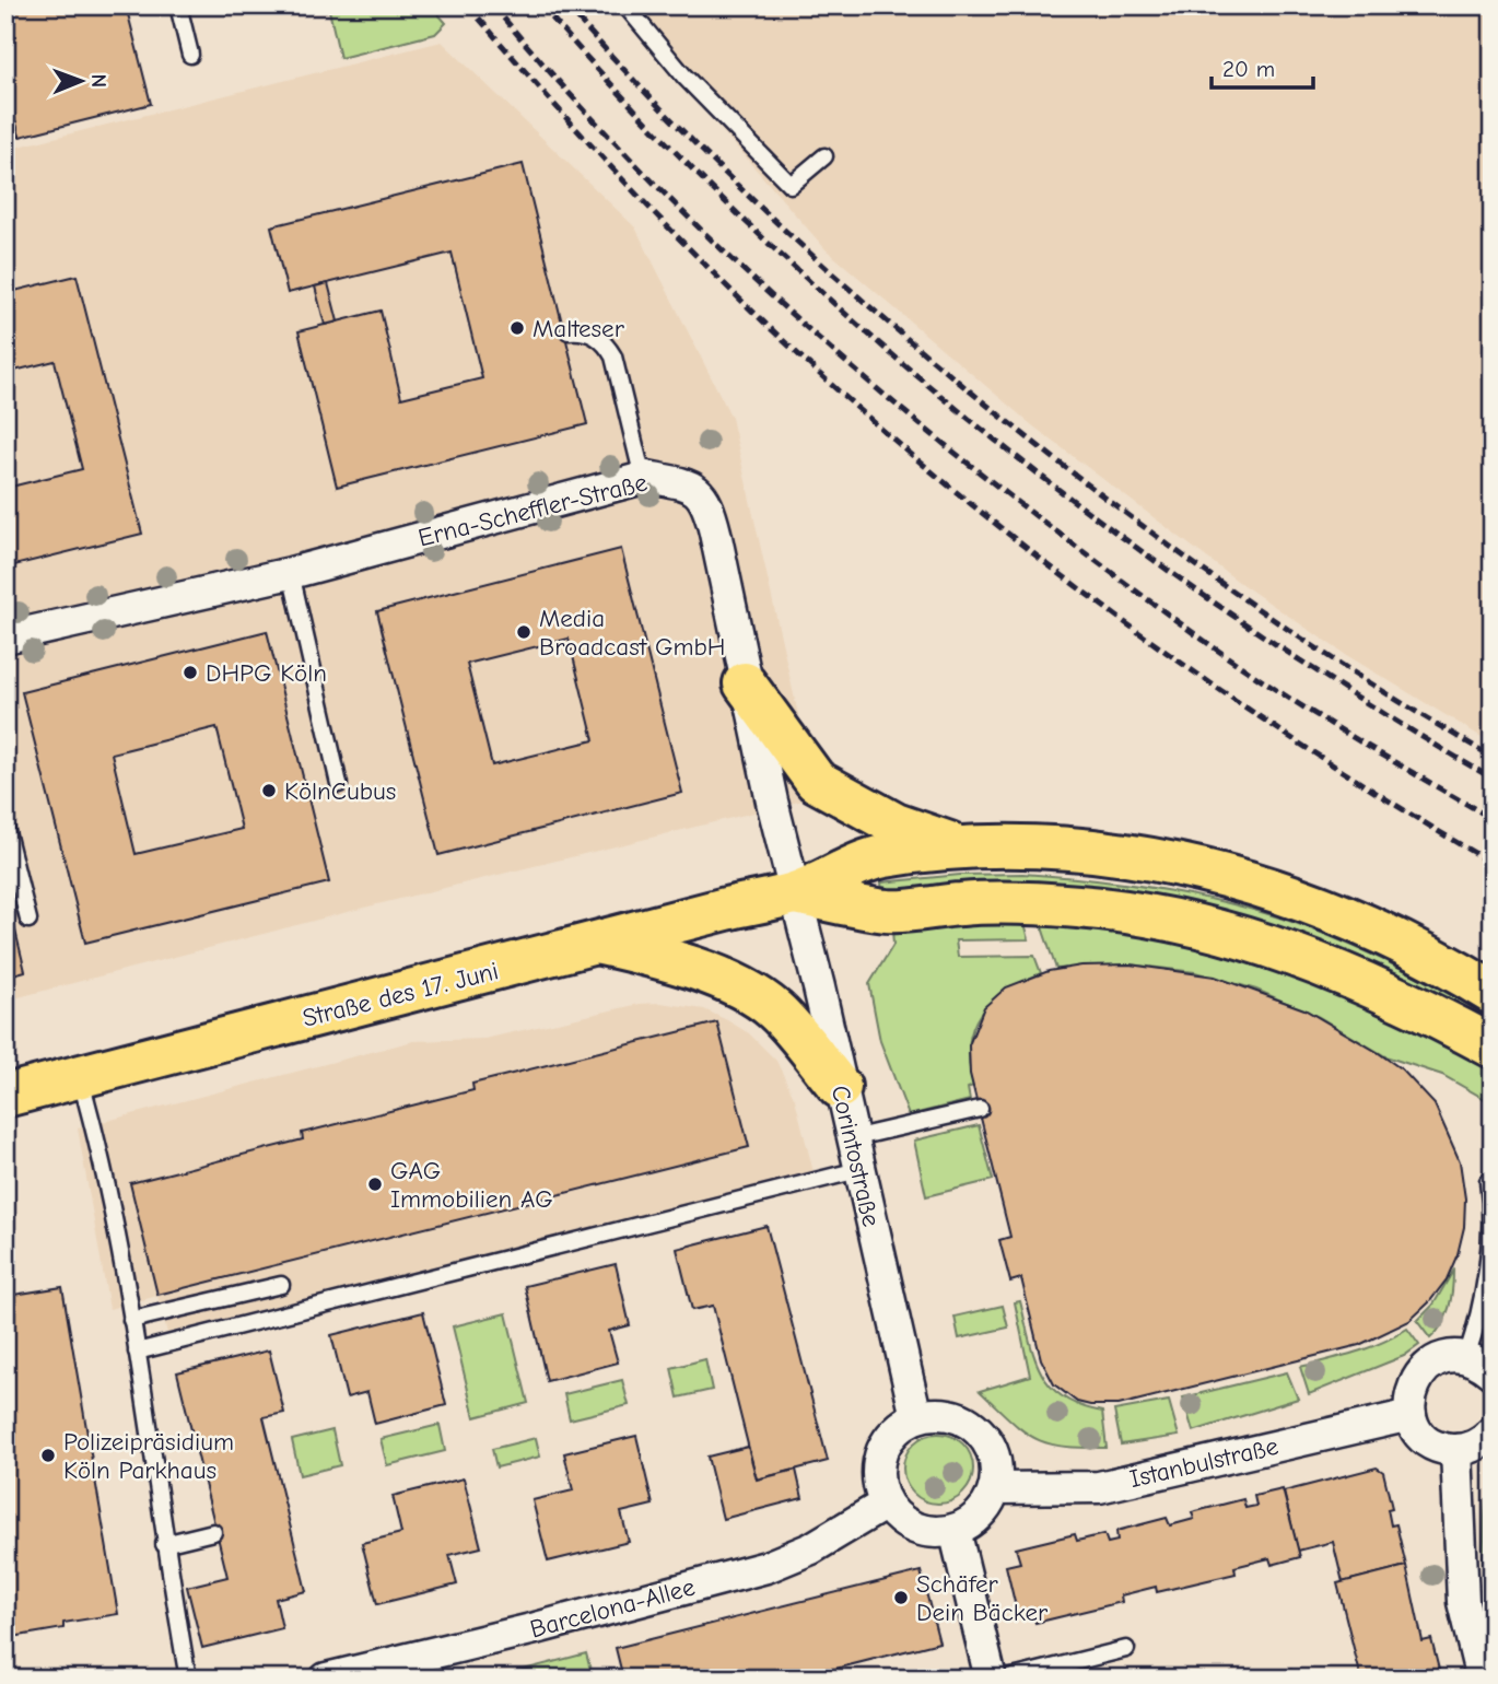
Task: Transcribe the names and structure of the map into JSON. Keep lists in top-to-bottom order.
{
  "streets": {
    "main road": ["Straße des 17. Juni"],
    "street": [
      "Erna-Scheffler-Straße",
      "Corintostraße",
      "Istanbulstraße",
      "Barcelona-Allee"
    ]
  },
  "crossings": [
    ["Erna-Scheffler-Straße", "Straße des 17. Juni"],
    ["Erna-Scheffler-Straße", "Corintostraße"],
    ["Straße des 17. Juni", "Corintostraße"],
    ["Corintostraße", "Istanbulstraße"],
    ["Corintostraße", "Barcelona-Allee"],
    ["Istanbulstraße", "Barcelona-Allee"]
  ],
  "places": [
    "Malteser",
    "Media Broadcast GmbH",
    "DHPG Köln",
    "KölnCubus",
    "GAG Immobilien AG",
    "Polizeipräsidium Köln Parkhaus",
    "Schäfer Dein Bäcker"
  ],
  "scale_bar": "20 m",
  "north": "right"
}
